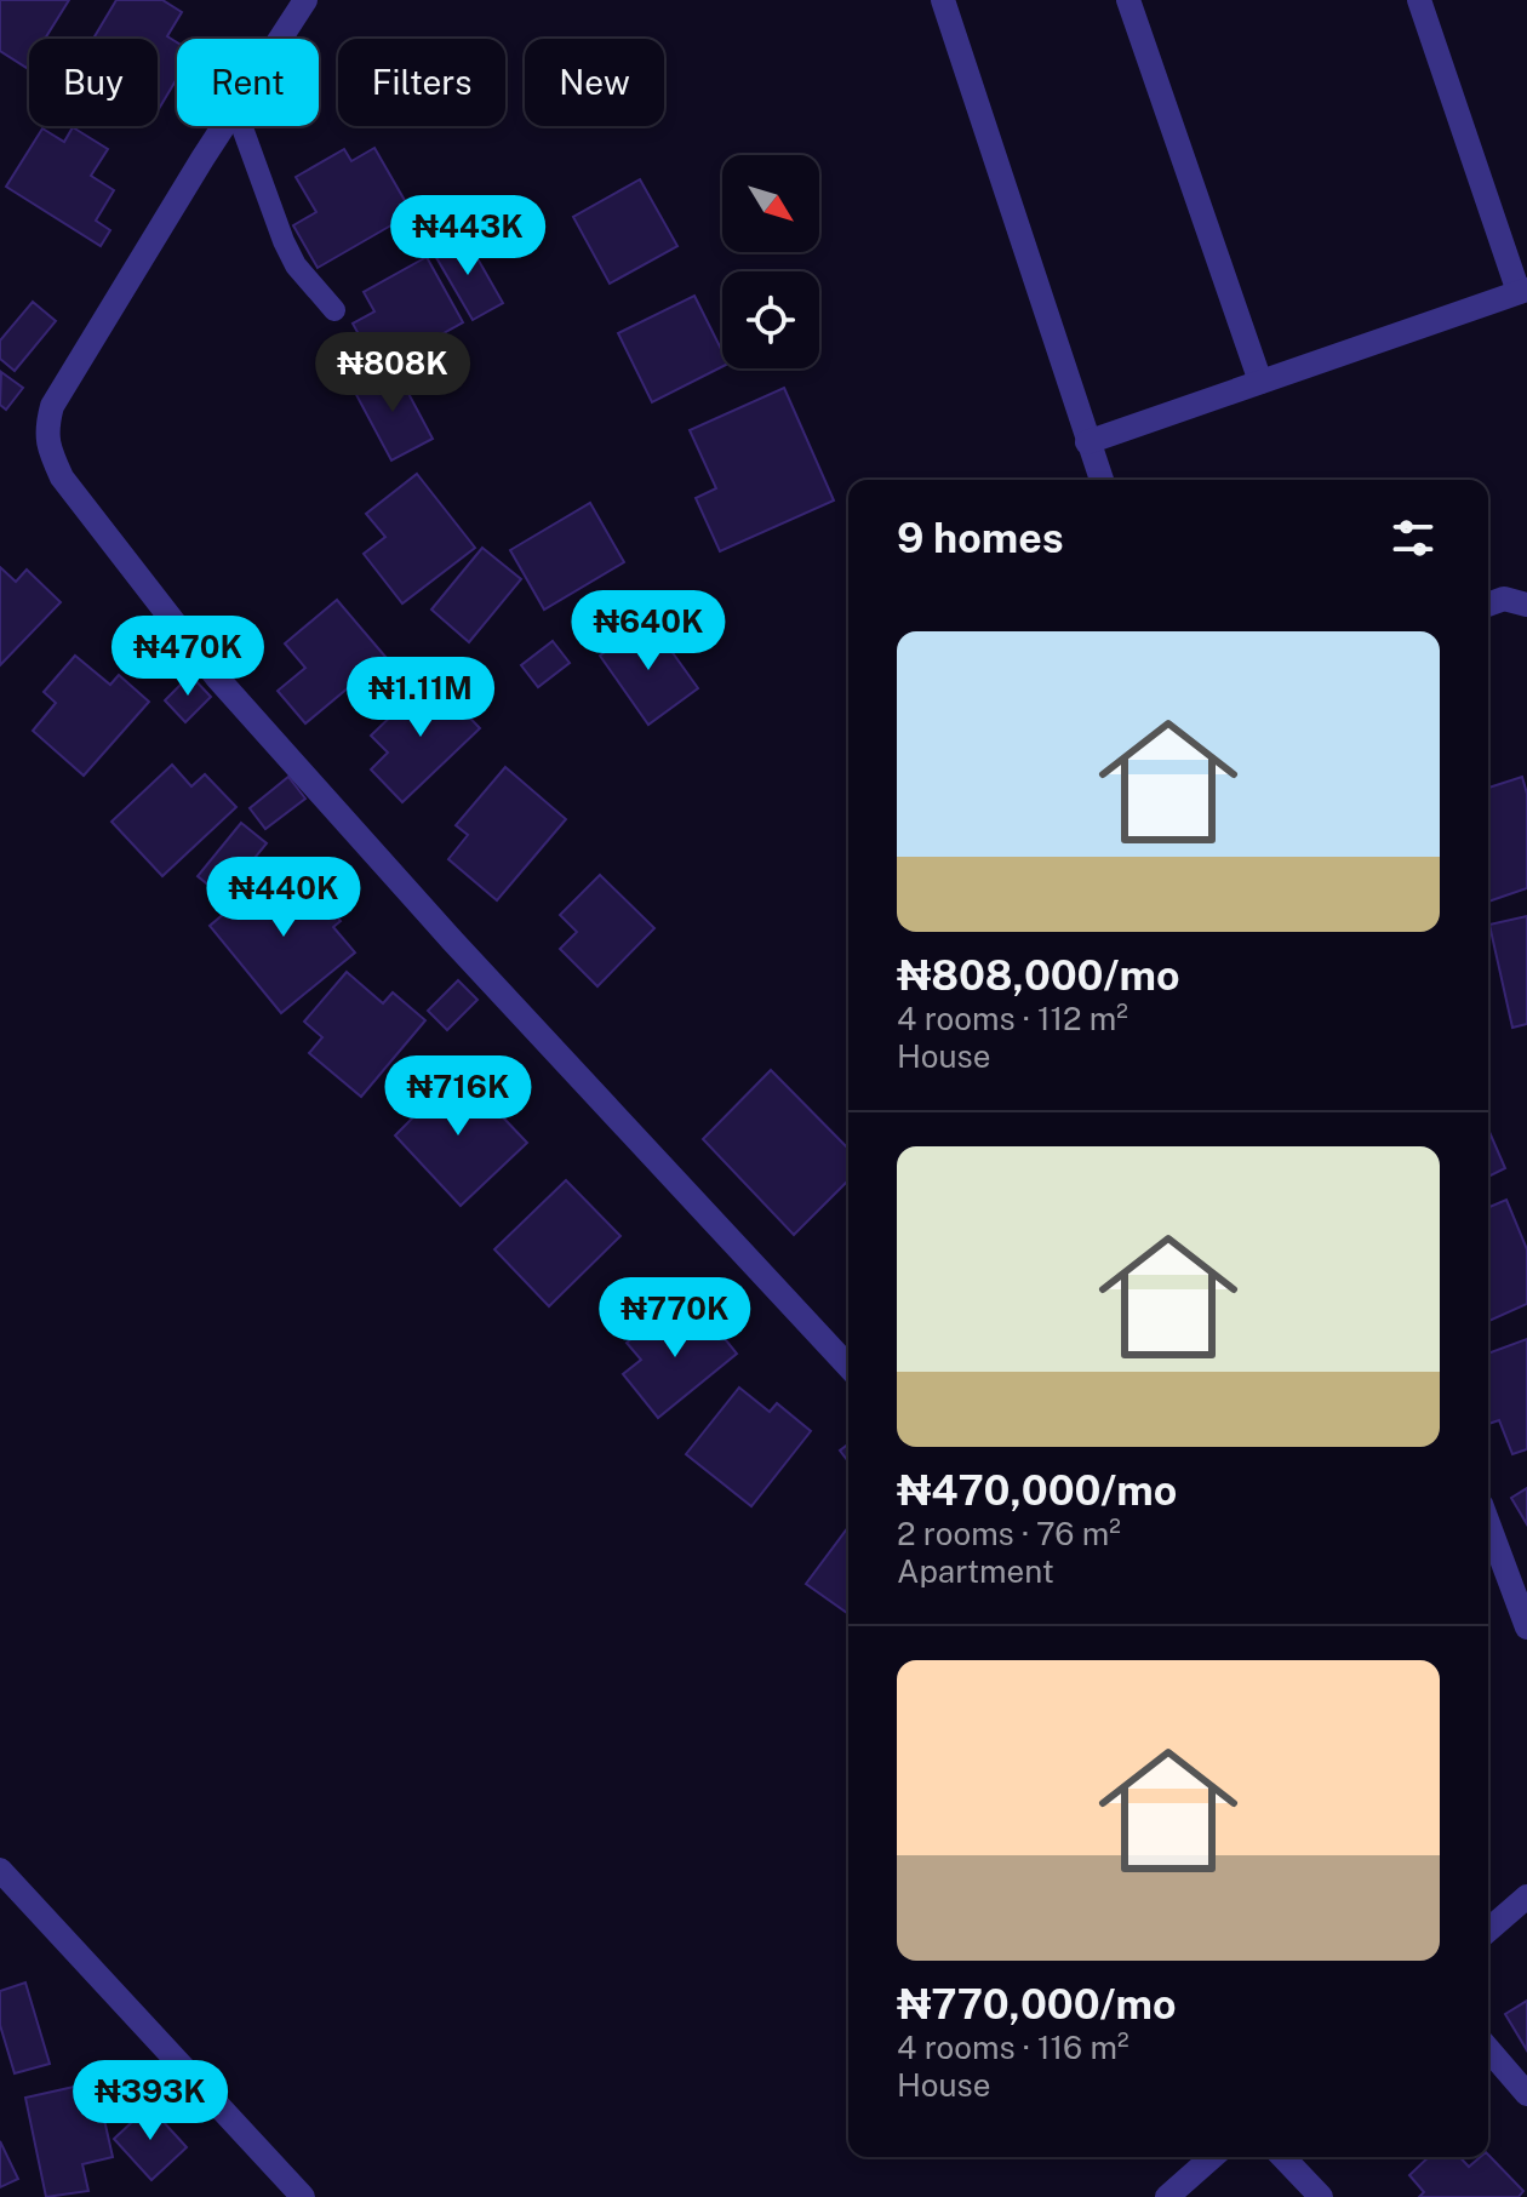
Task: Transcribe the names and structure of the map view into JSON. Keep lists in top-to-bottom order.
{
  "north": "bottom right",
  "page": {
    "chip": [
      "Buy",
      "Rent",
      "Filters",
      "New"
    ],
    "price": [
      "₦443K",
      "₦808K",
      "₦640K",
      "₦470K",
      "₦1.11M",
      "₦440K",
      "₦716K",
      "₦770K",
      "₦393K"
    ],
    "heading": "9 homes",
    "list": [
      {
        "name": "₦808,000/mo",
        "note": "4 rooms · 112 m² · House"
      },
      {
        "name": "₦470,000/mo",
        "note": "2 rooms · 76 m² · Apartment"
      },
      {
        "name": "₦770,000/mo",
        "note": "4 rooms · 116 m² · House"
      }
    ]
  }
}
